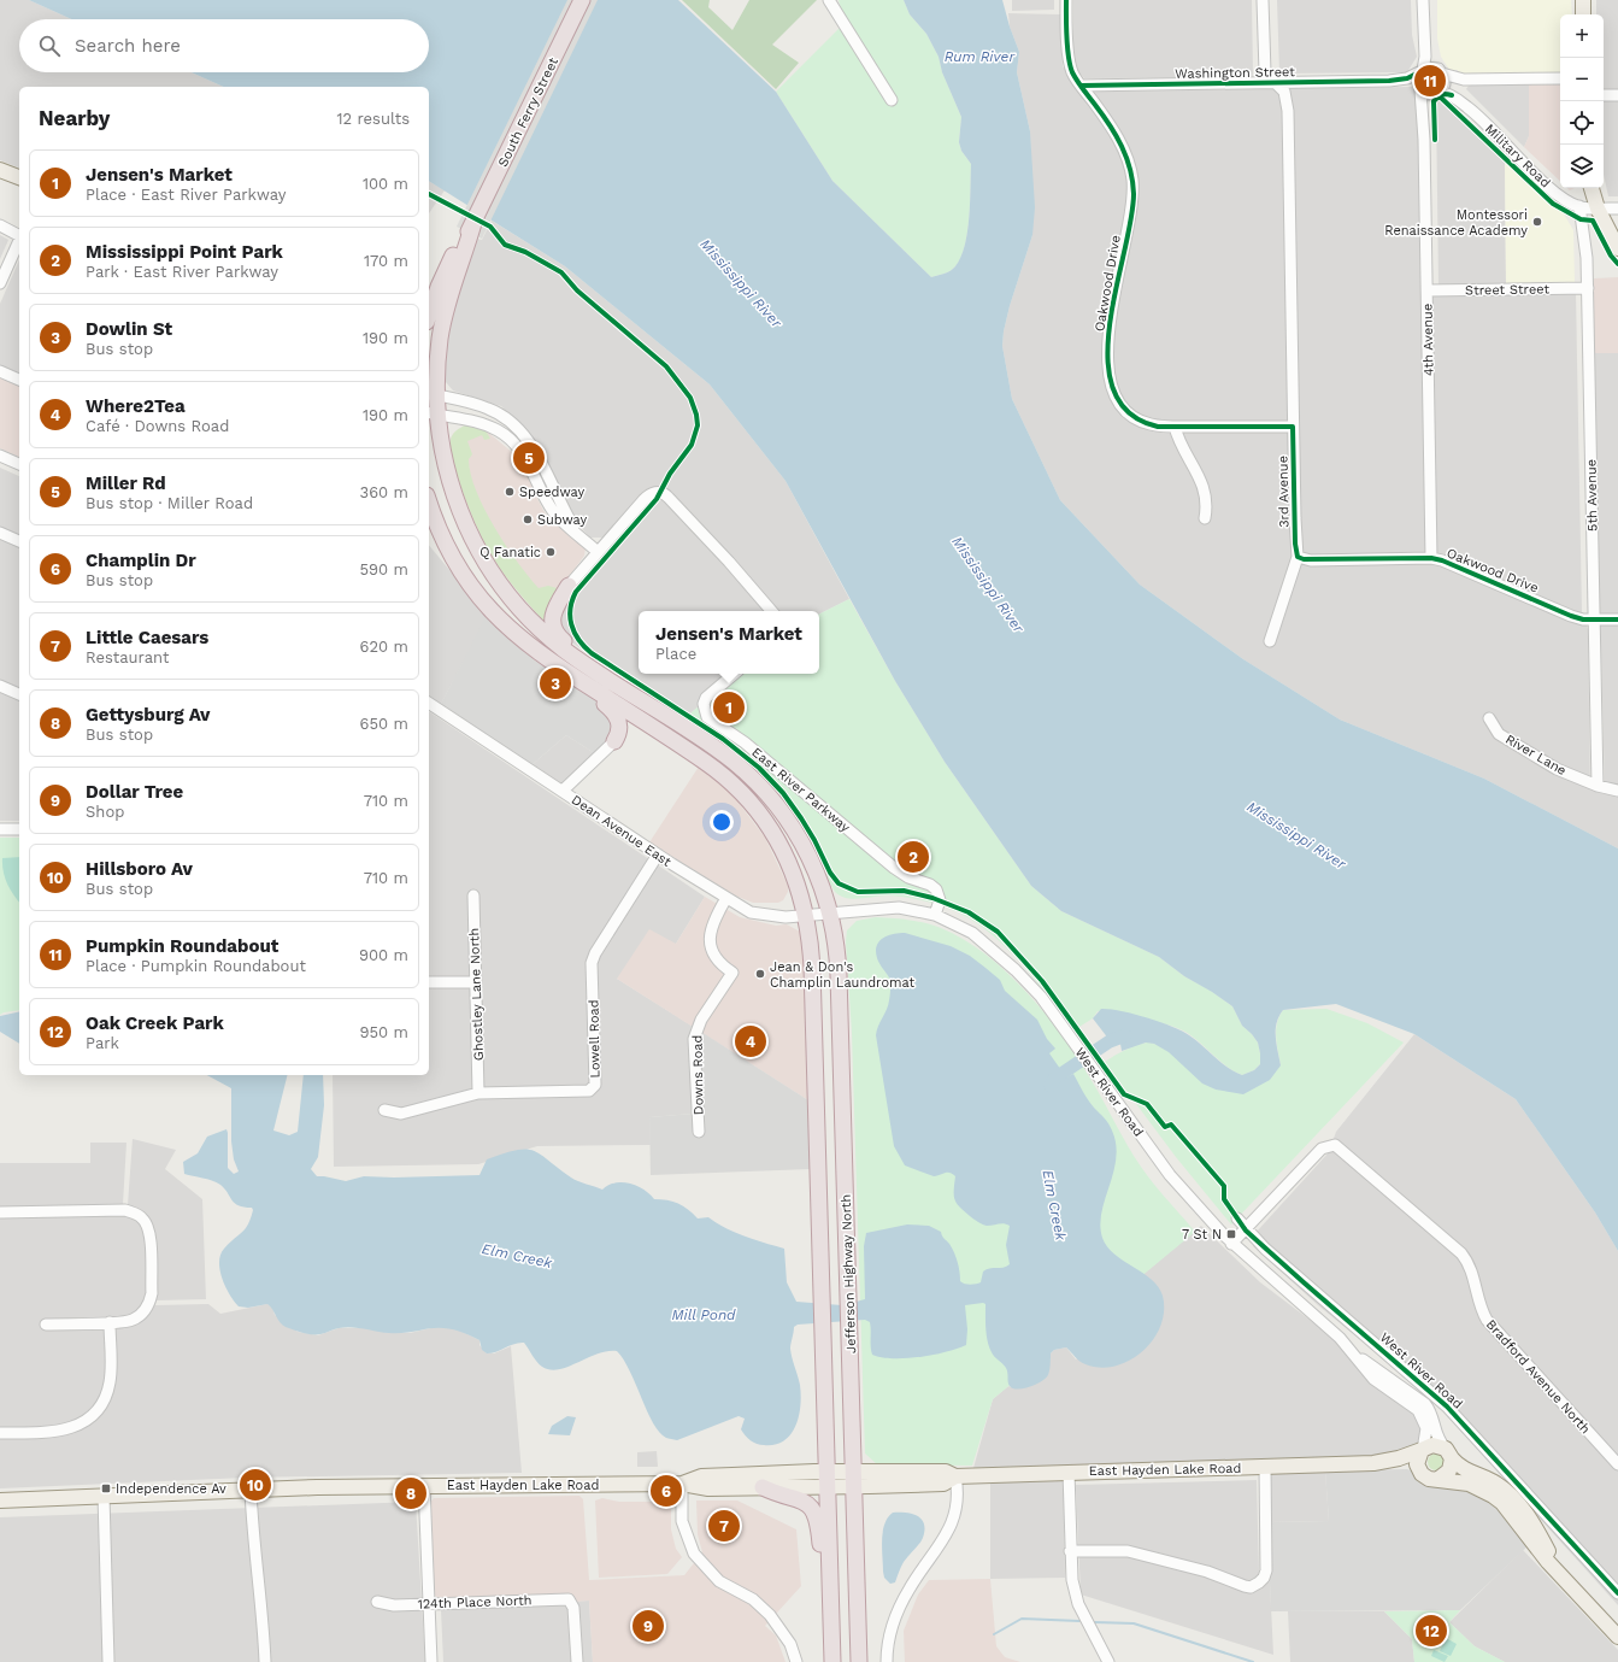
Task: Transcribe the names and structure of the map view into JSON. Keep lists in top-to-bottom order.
{
  "streets": {
    "highway": ["South Ferry Street", "Jefferson Highway North"],
    "main road": ["West River Road", "East Hayden Lake Road"],
    "street": [
      "Washington Street",
      "Military Road",
      "Oakwood Drive",
      "Street Street",
      "4th Avenue",
      "3rd Avenue",
      "5th Avenue",
      "River Lane",
      "East River Parkway",
      "Dean Avenue East",
      "Ghostley Lane North",
      "Lowell Road",
      "Downs Road",
      "Bradford Avenue North",
      "124th Place North"
    ]
  },
  "crossings": [
    ["Washington Street", "Military Road"],
    ["Washington Street", "Oakwood Drive"],
    ["Washington Street", "4th Avenue"],
    ["Washington Street", "3rd Avenue"],
    ["South Ferry Street", "Jefferson Highway North"],
    ["Military Road", "4th Avenue"],
    ["Military Road", "5th Avenue"],
    ["Oakwood Drive", "4th Avenue"],
    ["Oakwood Drive", "3rd Avenue"],
    ["Oakwood Drive", "5th Avenue"],
    ["Street Street", "4th Avenue"],
    ["Street Street", "5th Avenue"],
    ["5th Avenue", "River Lane"],
    ["East River Parkway", "West River Road"],
    ["Dean Avenue East", "Lowell Road"],
    ["Dean Avenue East", "Downs Road"],
    ["Dean Avenue East", "West River Road"],
    ["Dean Avenue East", "Jefferson Highway North"],
    ["Ghostley Lane North", "Lowell Road"],
    ["West River Road", "Jefferson Highway North"],
    ["West River Road", "Bradford Avenue North"],
    ["West River Road", "East Hayden Lake Road"],
    ["Jefferson Highway North", "East Hayden Lake Road"]
  ],
  "water": [
    "Rum River",
    "Mississippi River",
    "Elm Creek",
    "Mill Pond"
  ],
  "places": {
    "other": [
      "Montessori Renaissance Academy",
      "Speedway",
      "Subway",
      "Q Fanatic",
      "Jean & Don's Champlin Laundromat"
    ],
    "transit": ["7 St N", "Independence Av"]
  },
  "page": {
    "map_buttons": ["+", "−"],
    "search": "Search here",
    "pins": [
      "11",
      "5",
      "3",
      "1",
      "2",
      "4",
      "10",
      "6",
      "8",
      "7",
      "9",
      "12"
    ],
    "heading": ["Nearby", "12 results"],
    "list": [
      {
        "mark": "1",
        "name": "Jensen's Market",
        "note": "Place · East River Parkway",
        "value": "100 m"
      },
      {
        "mark": "2",
        "name": "Mississippi Point Park",
        "note": "Park · East River Parkway",
        "value": "170 m"
      },
      {
        "mark": "3",
        "name": "Dowlin St",
        "note": "Bus stop",
        "value": "190 m"
      },
      {
        "mark": "4",
        "name": "Where2Tea",
        "note": "Café · Downs Road",
        "value": "190 m"
      },
      {
        "mark": "5",
        "name": "Miller Rd",
        "note": "Bus stop · Miller Road",
        "value": "360 m"
      },
      {
        "mark": "6",
        "name": "Champlin Dr",
        "note": "Bus stop",
        "value": "590 m"
      },
      {
        "mark": "7",
        "name": "Little Caesars",
        "note": "Restaurant",
        "value": "620 m"
      },
      {
        "mark": "8",
        "name": "Gettysburg Av",
        "note": "Bus stop",
        "value": "650 m"
      },
      {
        "mark": "9",
        "name": "Dollar Tree",
        "note": "Shop",
        "value": "710 m"
      },
      {
        "mark": "10",
        "name": "Hillsboro Av",
        "note": "Bus stop",
        "value": "710 m"
      },
      {
        "mark": "11",
        "name": "Pumpkin Roundabout",
        "note": "Place · Pumpkin Roundabout",
        "value": "900 m"
      },
      {
        "mark": "12",
        "name": "Oak Creek Park",
        "note": "Park",
        "value": "950 m"
      }
    ],
    "popup": ["Jensen's Market", "Place"]
  }
}
